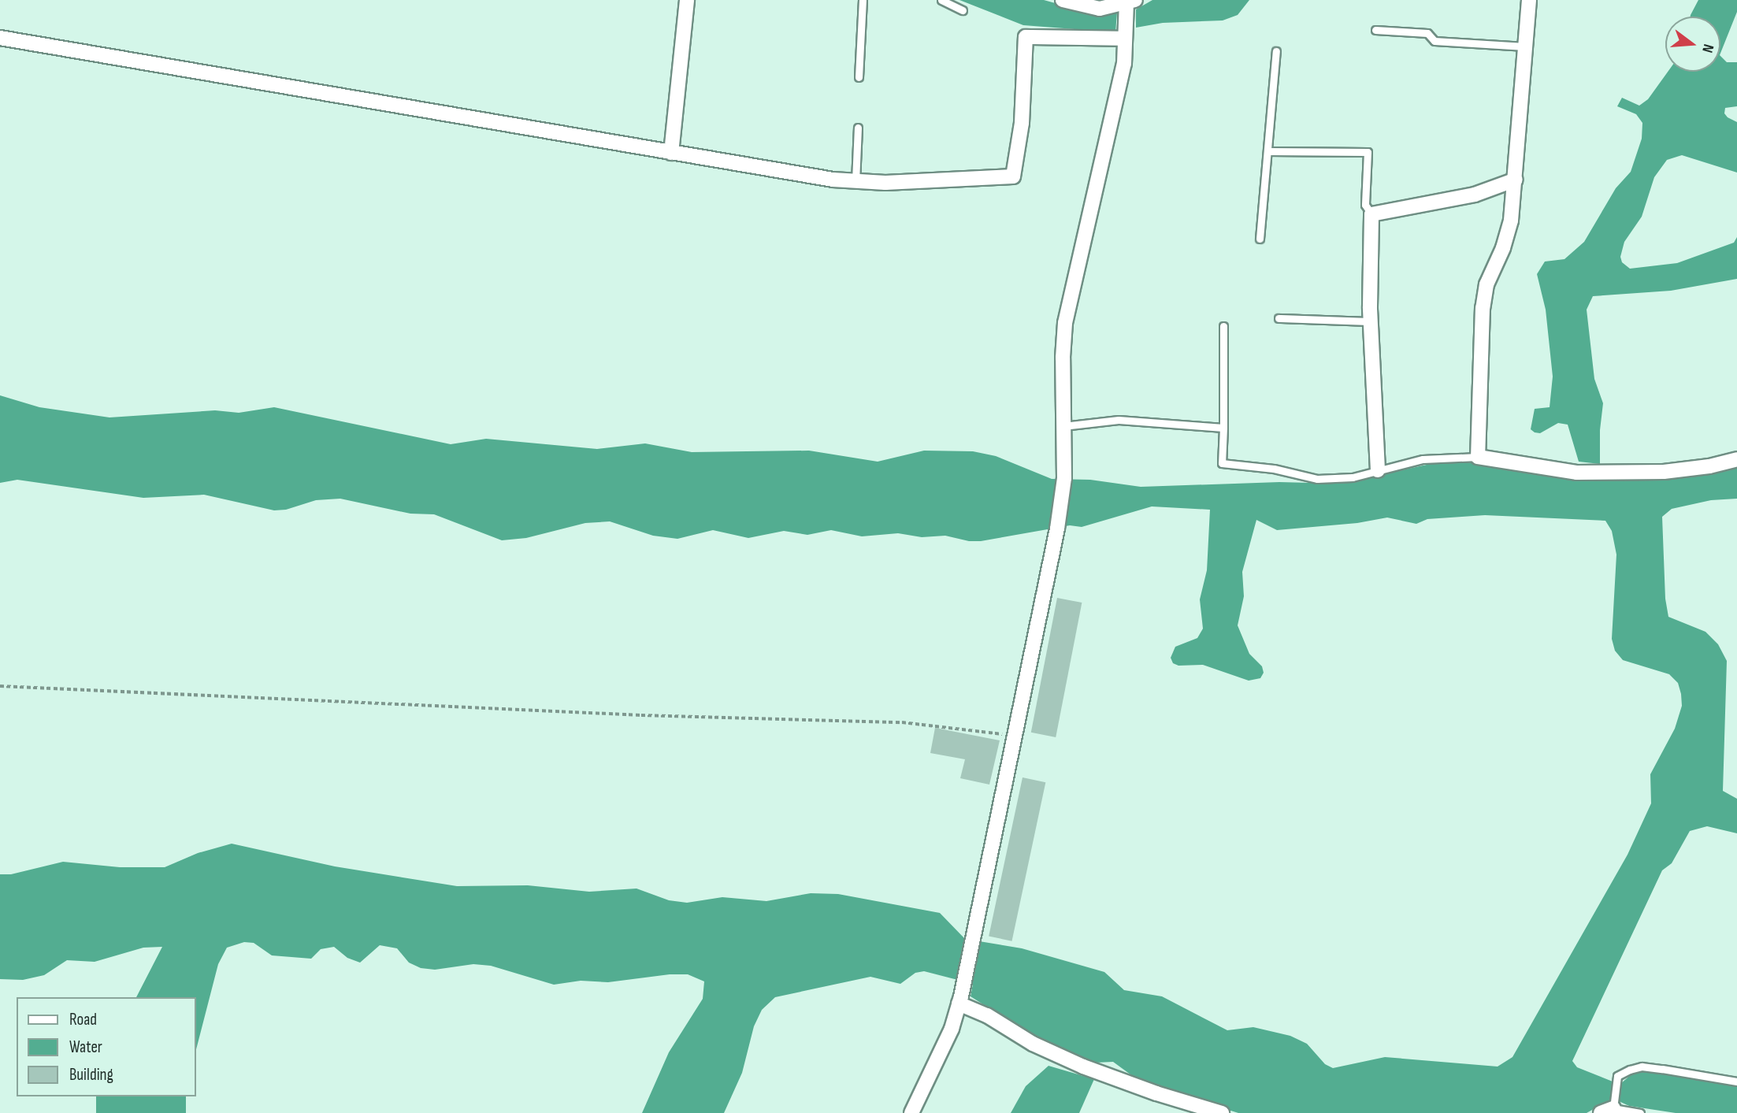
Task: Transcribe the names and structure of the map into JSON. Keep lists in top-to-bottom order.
{
  "legend": ["Road", "Water", "Building"],
  "north": "right"
}
